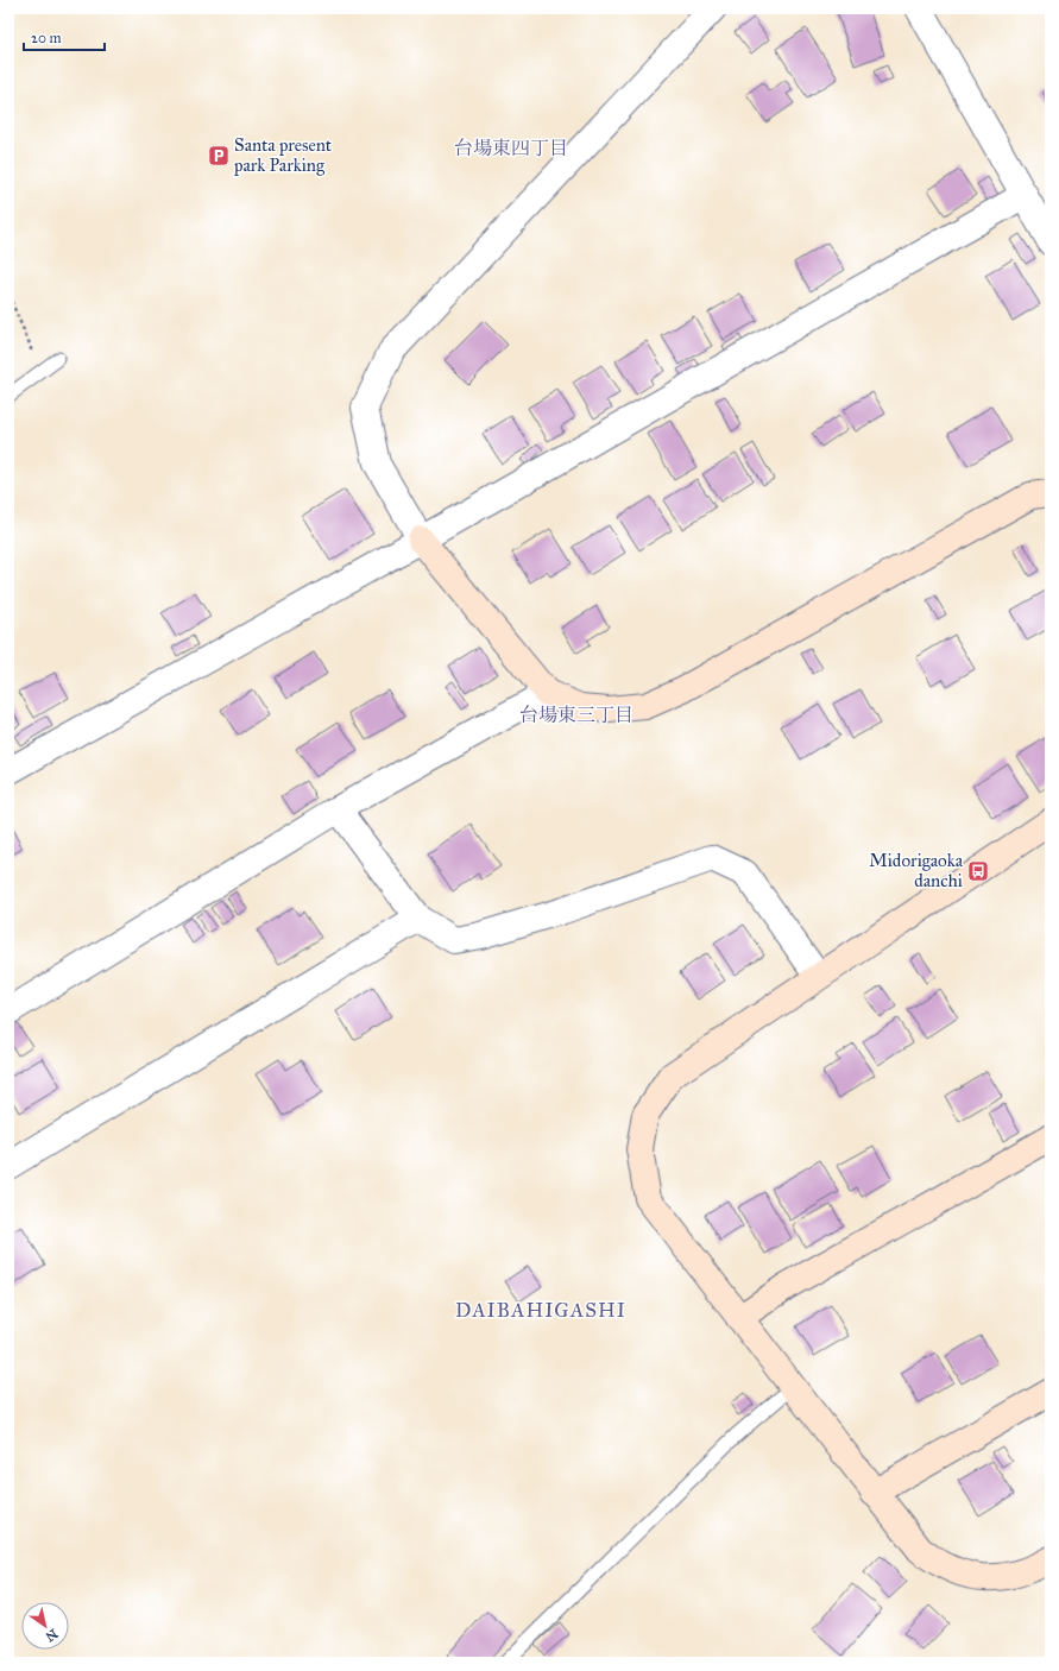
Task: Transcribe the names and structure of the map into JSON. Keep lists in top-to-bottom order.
{
  "districts": ["台場東四丁目", "台場東三丁目", "DAIBAHIGASHI"],
  "places": {
    "parking": ["Santa present park Parking"],
    "bus stop": ["Midorigaoka danchi"]
  },
  "scale_bar": "20 m",
  "north": "bottom right"
}
